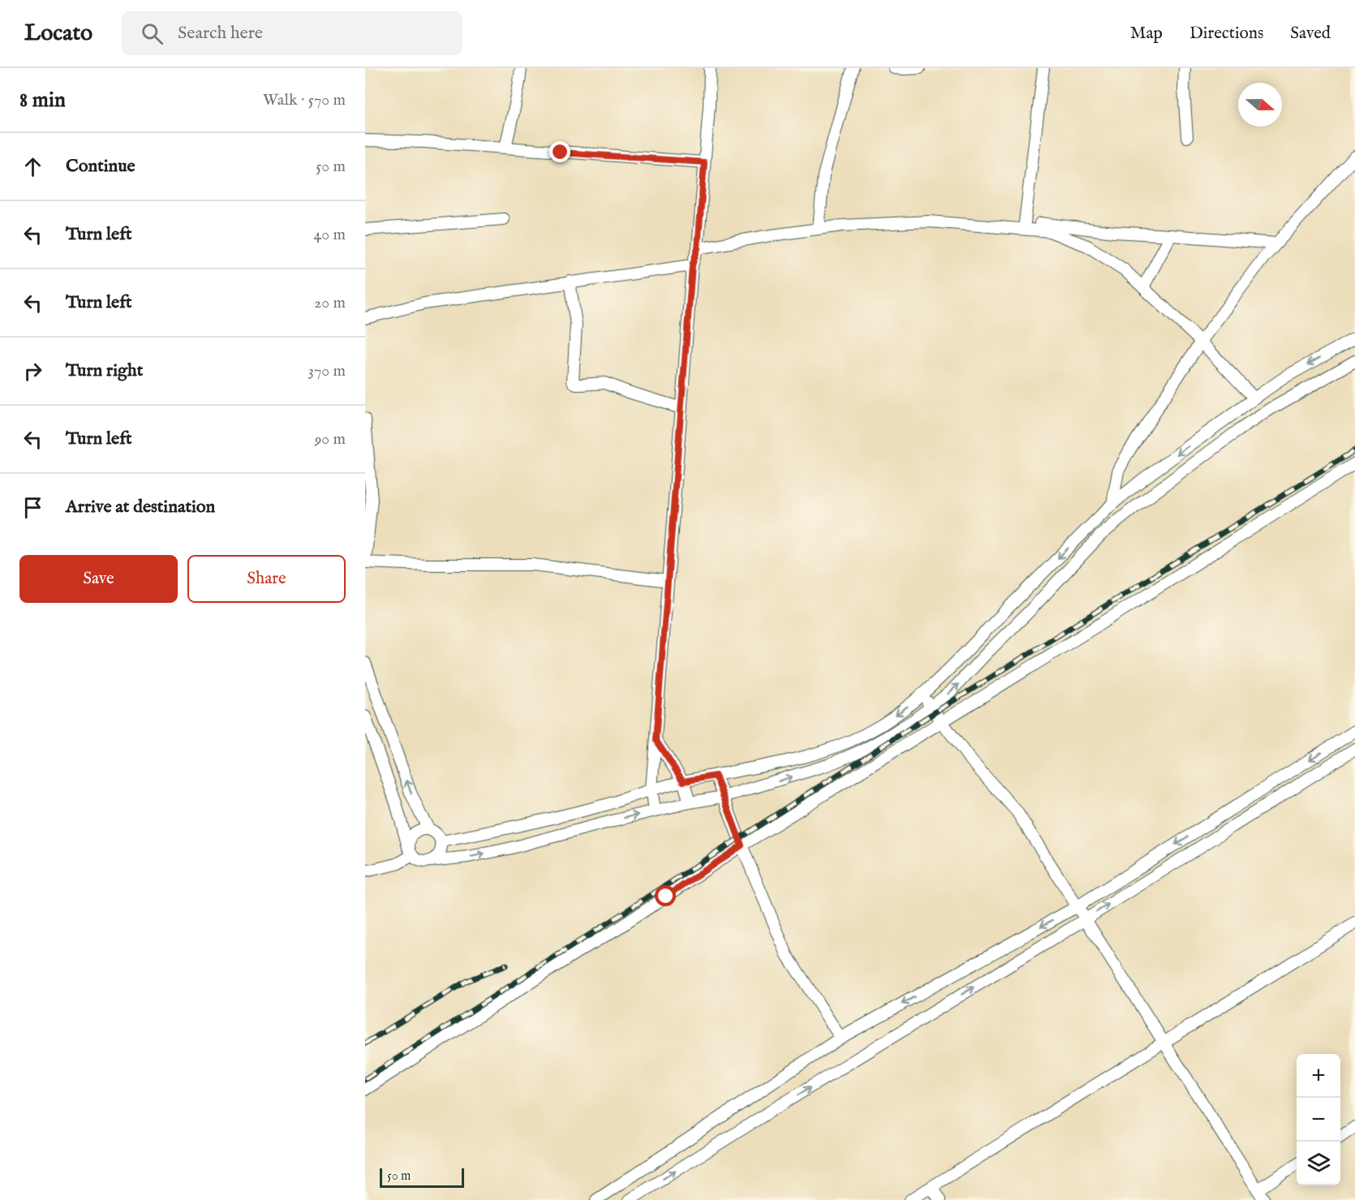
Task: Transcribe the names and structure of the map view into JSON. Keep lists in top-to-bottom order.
{
  "scale_bar": "50 m",
  "north": "right",
  "page": {
    "header": "Locato",
    "search": "Search here",
    "nav": ["Map", "Directions", "Saved"],
    "heading": ["8 min", "Walk · 570 m"],
    "list": [
      ["Continue", "50 m"],
      ["Turn left", "40 m"],
      ["Turn left", "20 m"],
      ["Turn right", "370 m"],
      ["Turn left", "90 m"],
      "Arrive at destination"
    ],
    "buttons": ["Save", "Share"],
    "map_buttons": ["+", "−"],
    "scale": "50 m"
  }
}
